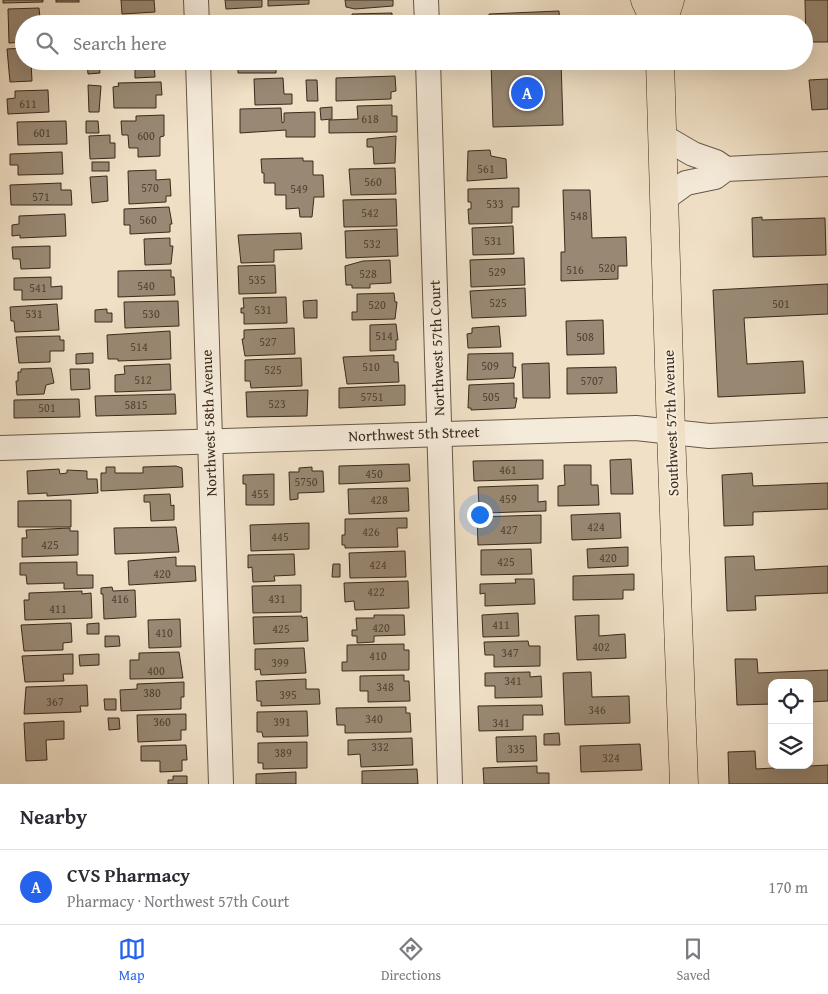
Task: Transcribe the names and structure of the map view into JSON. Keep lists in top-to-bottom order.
{
  "streets": {
    "main road": ["Southwest 57th Avenue"],
    "street": ["Northwest 57th Court", "Northwest 58th Avenue", "Northwest 5th Street"]
  },
  "crossings": [
    ["Northwest 57th Court", "Northwest 5th Street"],
    ["Northwest 58th Avenue", "Northwest 5th Street"],
    ["Southwest 57th Avenue", "Northwest 5th Street"]
  ],
  "house_numbers": [
    "611",
    "618",
    "601",
    "600",
    "561",
    "560",
    "570",
    "549",
    "571",
    "533",
    "542",
    "548",
    "560",
    "531",
    "532",
    "520",
    "516",
    "529",
    "528",
    "535",
    "540",
    "541",
    "525",
    "501",
    "520",
    "531",
    "531",
    "530",
    "514",
    "508",
    "527",
    "514",
    "509",
    "510",
    "525",
    "512",
    "5707",
    "5751",
    "505",
    "523",
    "5815",
    "501",
    "461",
    "450",
    "5750",
    "455",
    "459",
    "428",
    "424",
    "427",
    "426",
    "445",
    "425",
    "420",
    "425",
    "424",
    "420",
    "422",
    "416",
    "431",
    "411",
    "411",
    "420",
    "425",
    "410",
    "402",
    "347",
    "410",
    "399",
    "400",
    "341",
    "348",
    "380",
    "395",
    "367",
    "346",
    "340",
    "360",
    "391",
    "341",
    "332",
    "335",
    "389",
    "324"
  ],
  "page": {
    "search": "Search here",
    "pins": "A",
    "heading": "Nearby",
    "list": [
      {
        "mark": "A",
        "name": "CVS Pharmacy",
        "note": "Pharmacy · Northwest 57th Court",
        "value": "170 m"
      }
    ],
    "nav": ["Map", "Directions", "Saved"]
  }
}
